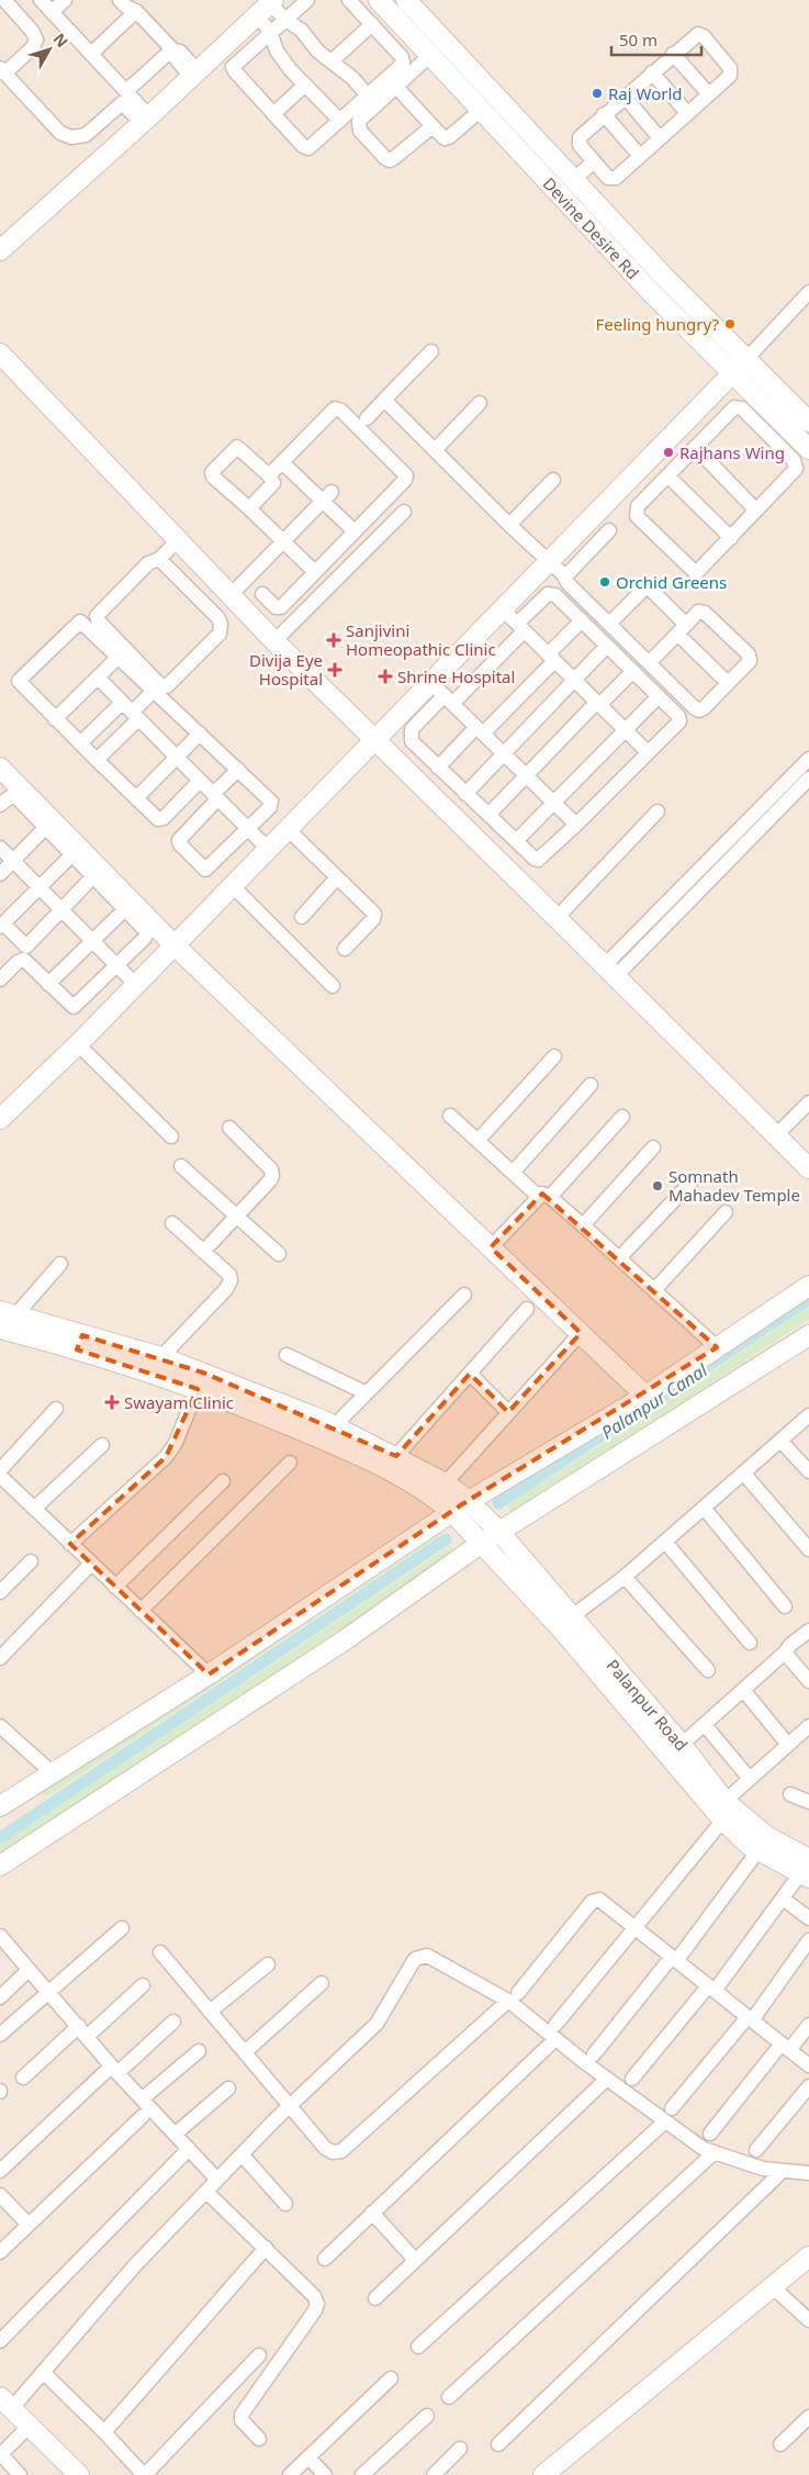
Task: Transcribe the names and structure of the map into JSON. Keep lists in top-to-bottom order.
{
  "streets": {
    "street": ["Devine Desire Rd", "Palanpur Road"]
  },
  "water": ["Palanpur Canal"],
  "places": {
    "other": [
      "Raj World",
      "Feeling hungry?",
      "Rajhans Wing",
      "Orchid Greens",
      "Somnath Mahadev Temple"
    ],
    "health": [
      "Sanjivini Homeopathic Clinic",
      "Divija Eye Hospital",
      "Shrine Hospital",
      "Swayam Clinic"
    ]
  },
  "scale_bar": "50 m",
  "north": "top right"
}
